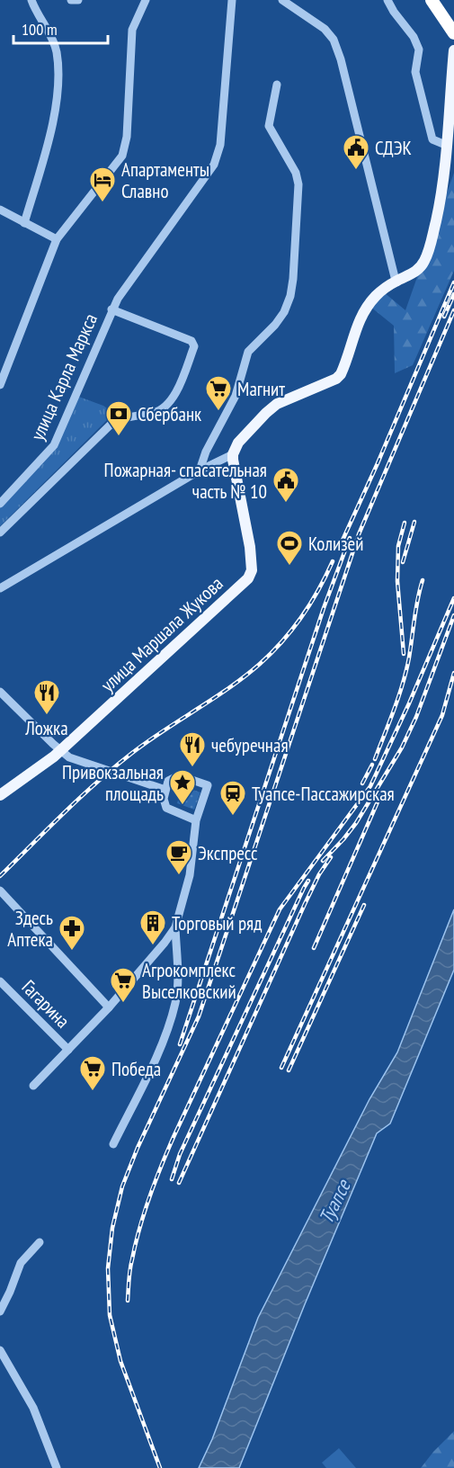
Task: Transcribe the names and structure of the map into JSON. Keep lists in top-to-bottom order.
{
  "streets": {
    "main road": ["улица Маршала Жукова"],
    "street": ["улица Карла Маркса", "Гагарина"]
  },
  "water": ["Туапсе"],
  "places": {
    "public building": ["СДЭК", "Пожарная- спасательная часть № 10"],
    "hotel": ["Апартаменты Славно"],
    "supermarket": ["Магнит", "Агрокомплекс Выселковский", "Победа"],
    "bank": ["Сбербанк"],
    "sports": ["Колизей"],
    "restaurant": ["Ложка", "чебуречная"],
    "place": ["Привокзальная площадь"],
    "station": ["Туапсе-Пассажирская"],
    "cafe": ["Экспресс"],
    "building": ["Торговый ряд"],
    "pharmacy": ["Здесь Аптека"]
  },
  "scale_bar": "100 m"
}
